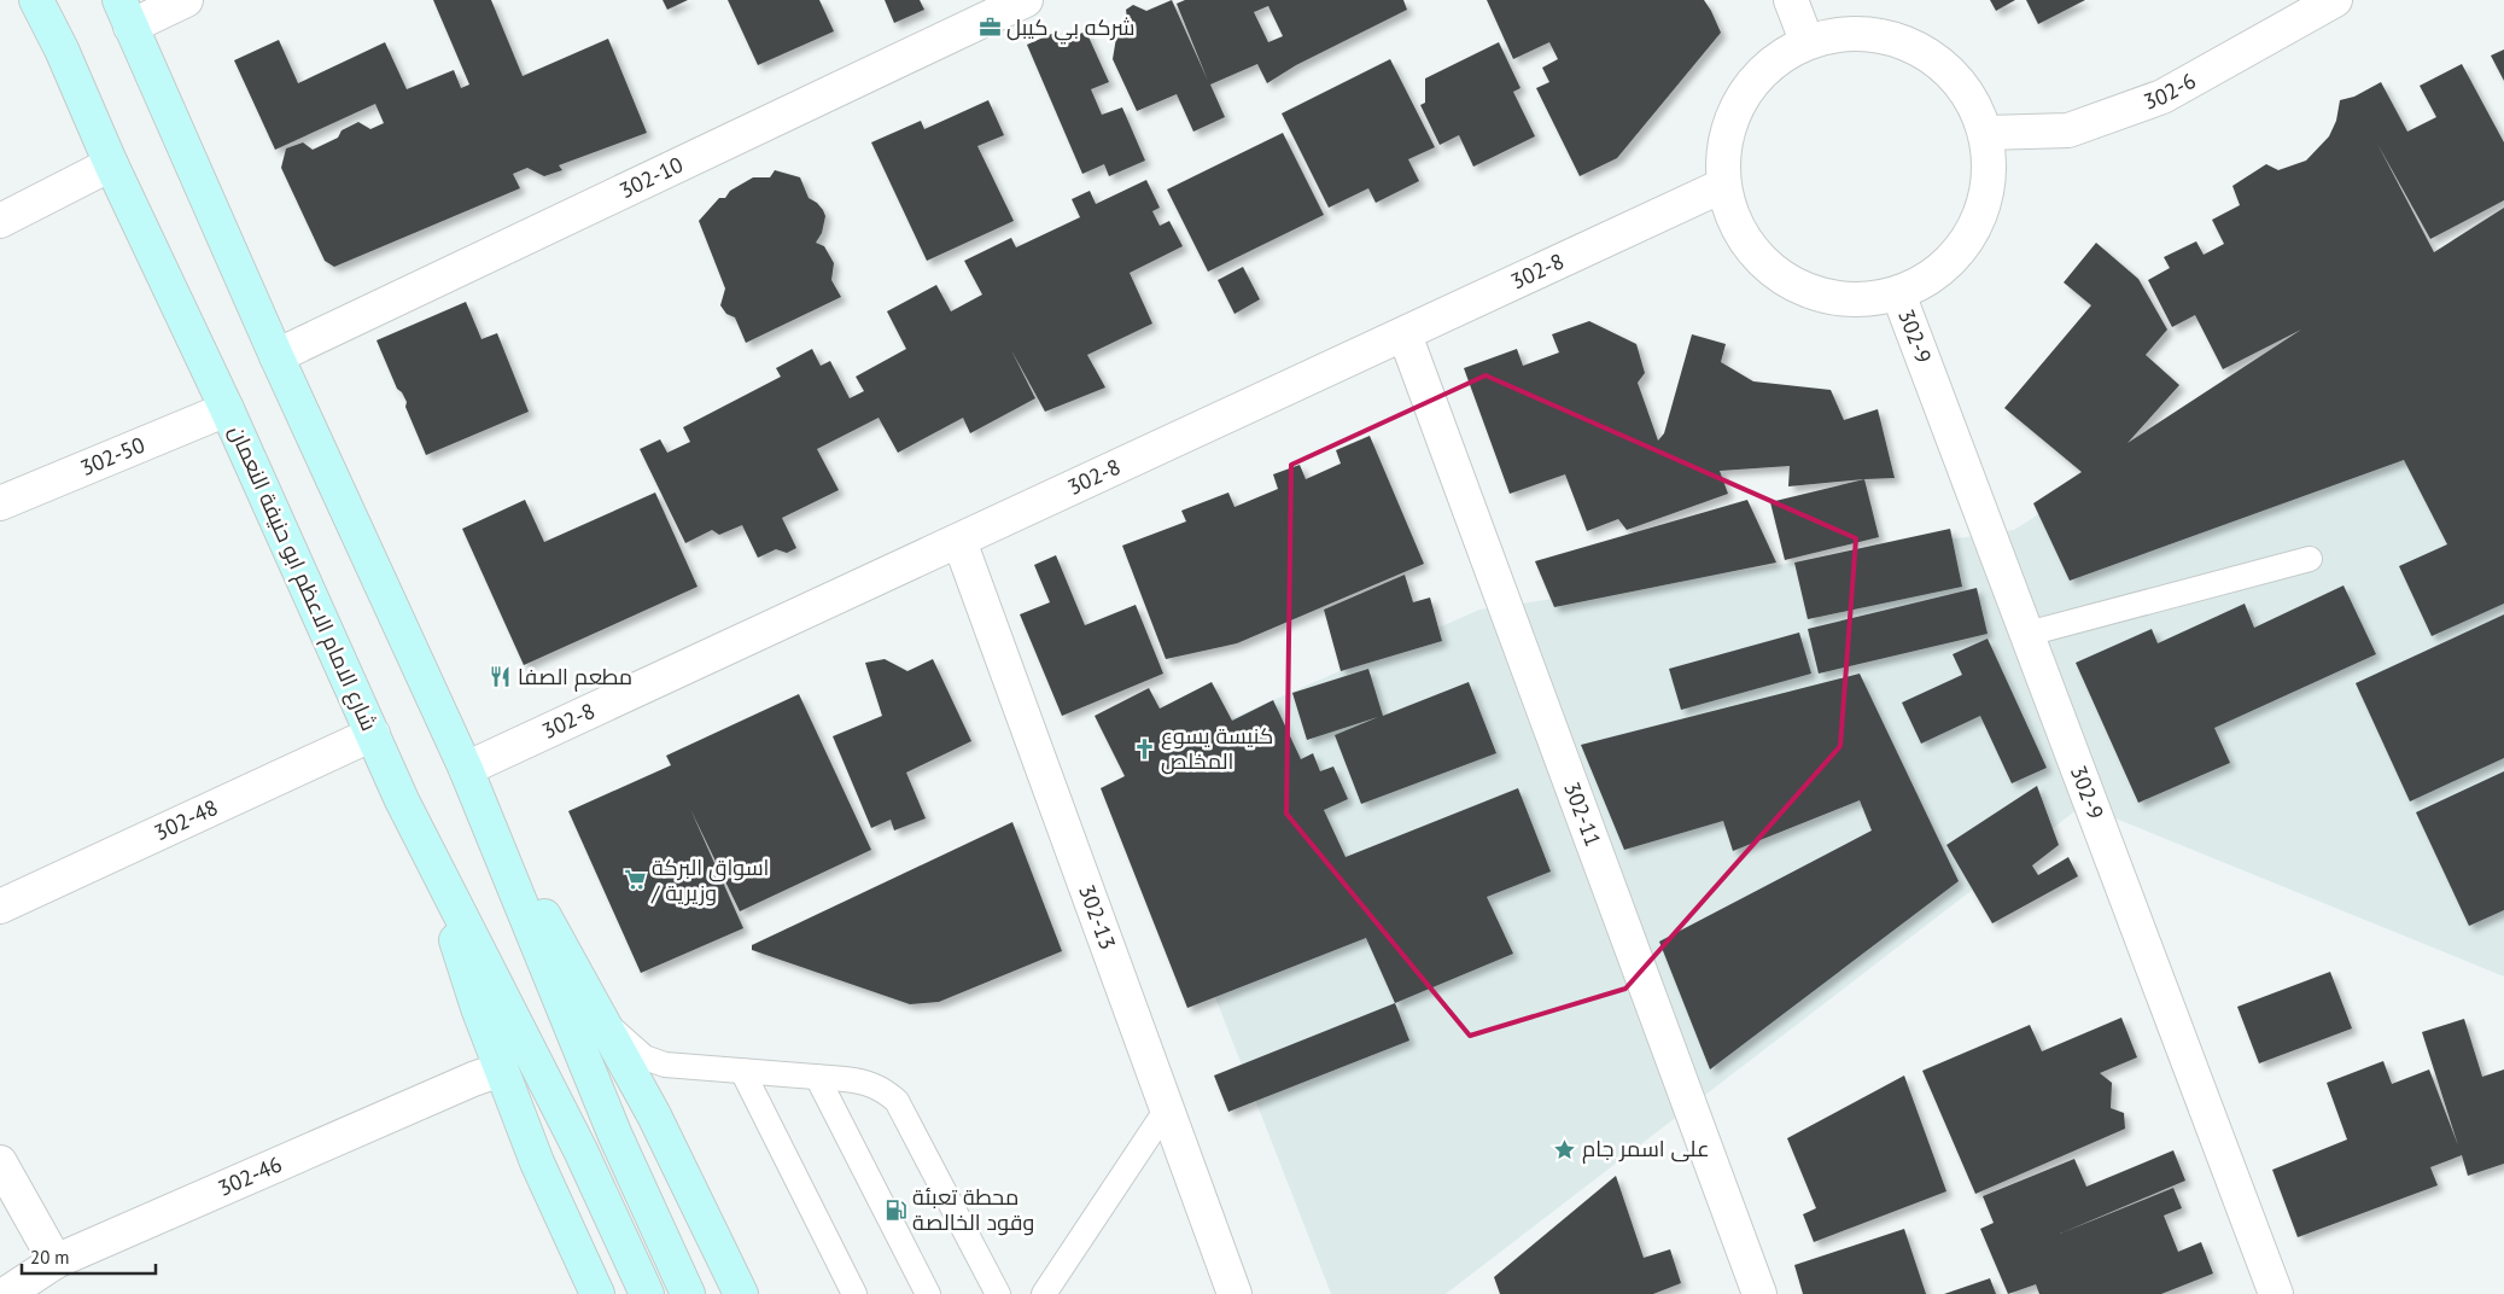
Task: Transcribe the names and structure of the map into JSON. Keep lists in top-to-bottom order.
{
  "streets": {
    "main road": ["شارع الامام الاعظم ابو حنيفة النعمان"],
    "street": [
      "302-6",
      "302-10",
      "302-8",
      "302-9",
      "302-50",
      "302-11",
      "302-48",
      "302-13",
      "302-46"
    ]
  },
  "crossings": [
    ["302-8", "302-11"],
    ["302-8", "302-13"],
    ["302-50", "شارع الامام الاعظم ابو حنيفة النعمان"],
    ["شارع الامام الاعظم ابو حنيفة النعمان", "302-48"]
  ],
  "places": {
    "office": ["شركه بي كيبل"],
    "restaurant": ["مطعم الصفا"],
    "church": ["كنيسة يسوع المخلص"],
    "supermarket": ["اسواق البركة / وزيرية"],
    "place": ["علی اسمر جام"],
    "fuel station": ["محطة تعبئة وقود الخالصة"]
  },
  "scale_bar": "20 m"
}
